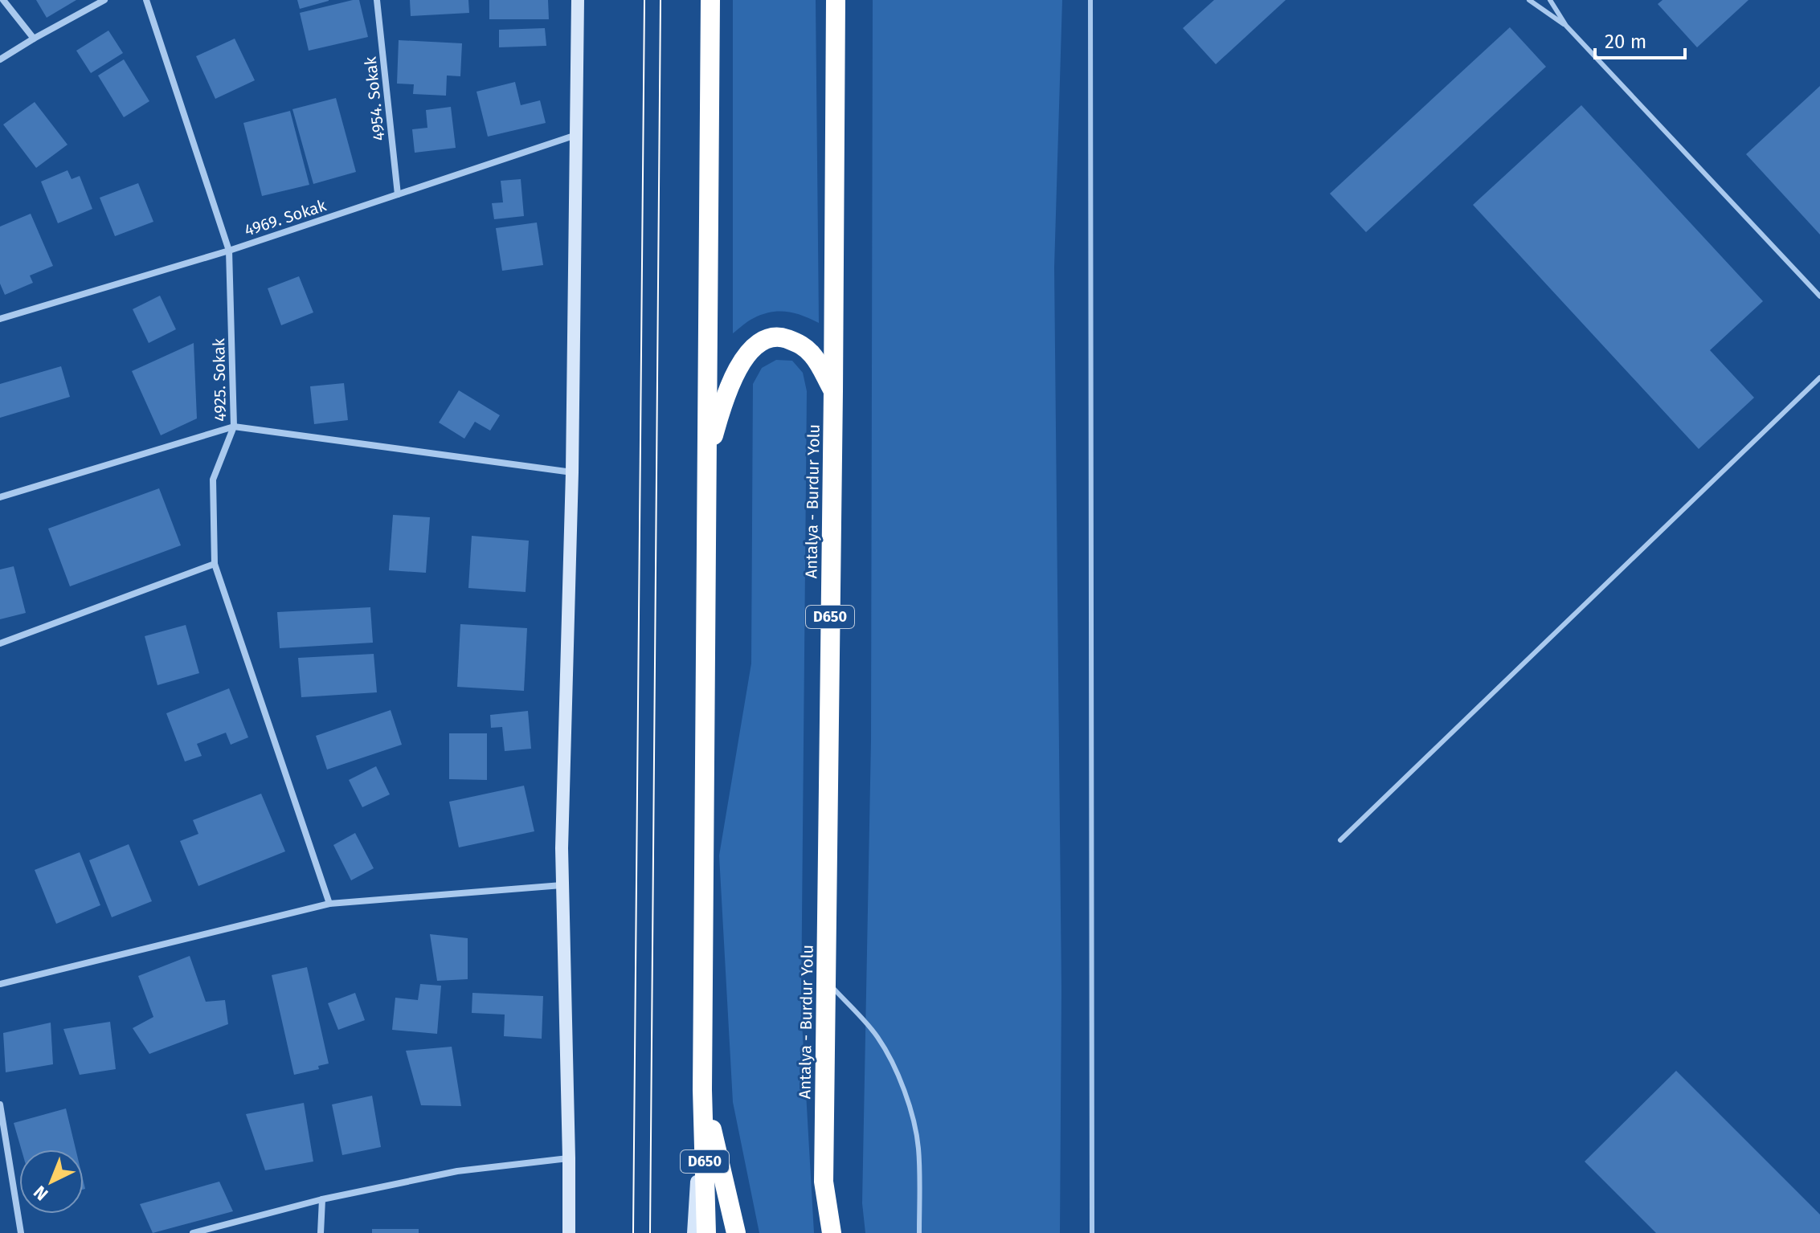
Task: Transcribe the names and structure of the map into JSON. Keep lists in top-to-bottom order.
{
  "streets": {
    "highway": ["Antalya - Burdur Yolu", "D650"],
    "street": ["4954. Sokak", "4969. Sokak", "4925. Sokak"]
  },
  "crossings": [
    ["4954. Sokak", "4969. Sokak"],
    ["4969. Sokak", "4925. Sokak"]
  ],
  "scale_bar": "20 m",
  "north": "bottom left"
}
